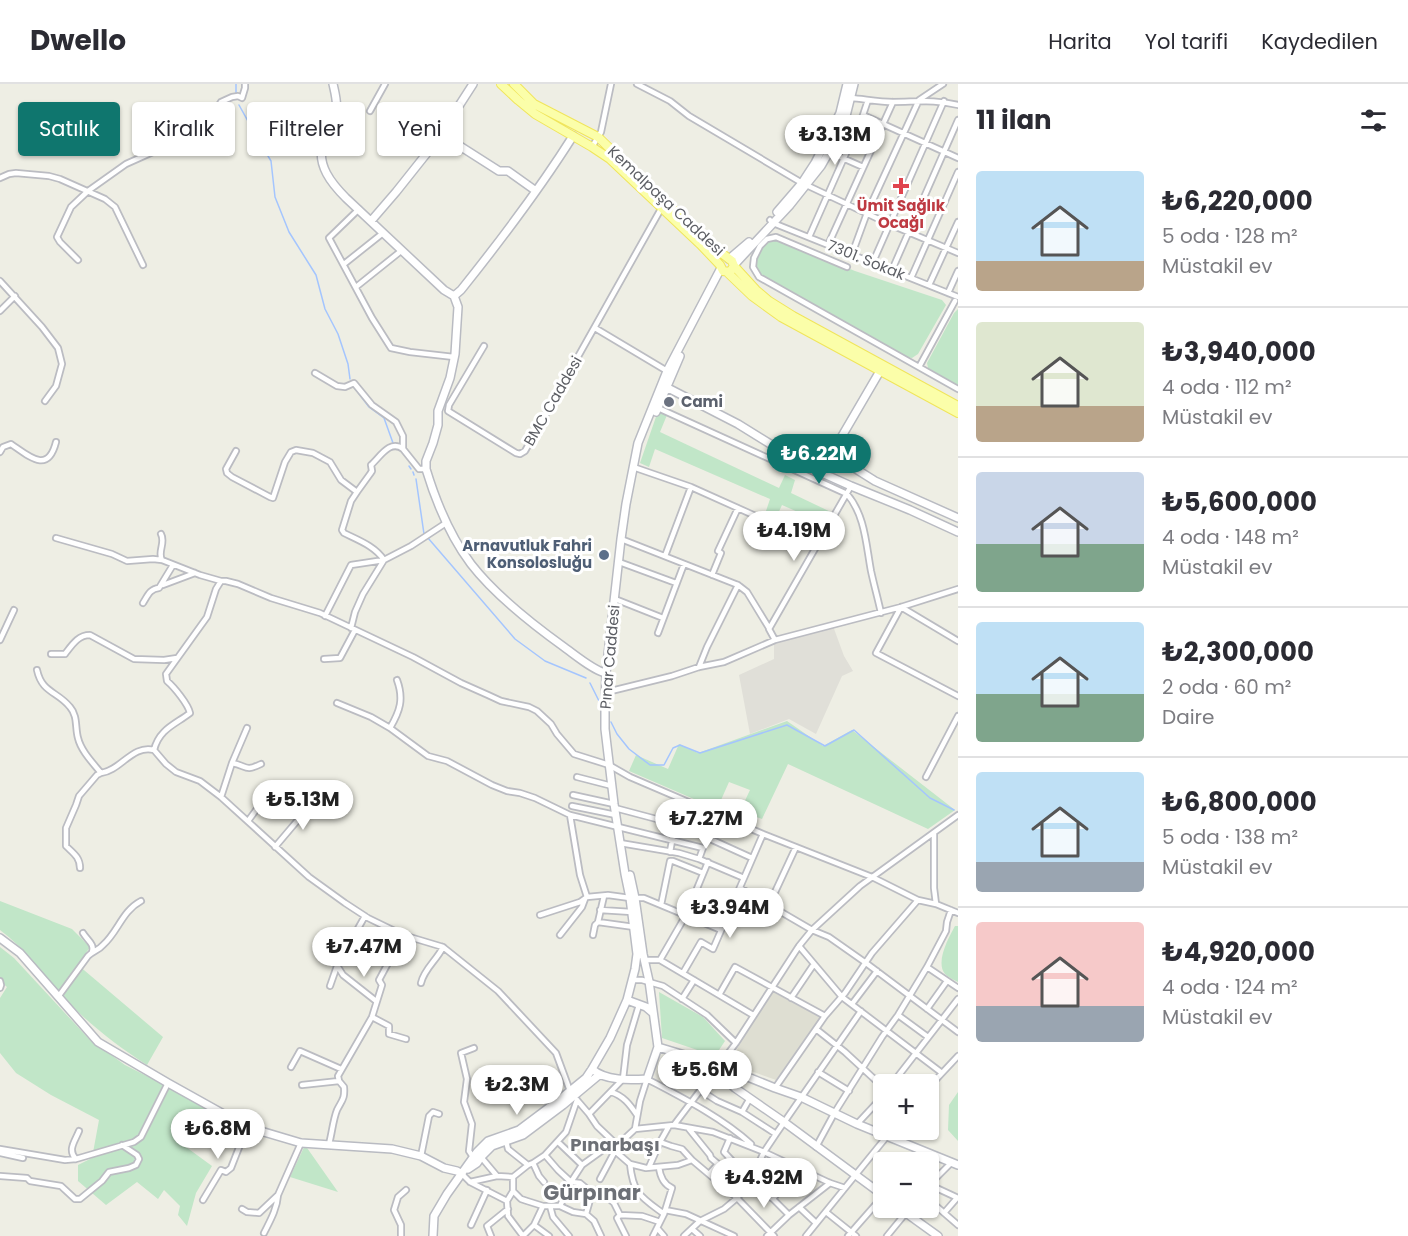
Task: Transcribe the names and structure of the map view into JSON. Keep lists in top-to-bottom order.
{
  "streets": {
    "main road": ["Kemalpaşa Caddesi", "Pınar Caddesi"],
    "street": ["7301. Sokak", "BMC Caddesi"]
  },
  "crossings": [
    ["Kemalpaşa Caddesi", "BMC Caddesi"],
    ["Kemalpaşa Caddesi", "Pınar Caddesi"]
  ],
  "districts": ["Pınarbaşı", "Gürpınar"],
  "places": {
    "health": ["Ümit Sağlık Ocağı"],
    "other": ["Cami", "Arnavutluk Fahri Konsolosluğu"]
  },
  "page": {
    "header": "Dwello",
    "nav": ["Harita", "Yol tarifi", "Kaydedilen"],
    "heading": "11 ilan",
    "chip": [
      "Satılık",
      "Kiralık",
      "Filtreler",
      "Yeni"
    ],
    "price": [
      "₺3.13M",
      "₺6.22M",
      "₺4.19M",
      "₺5.13M",
      "₺7.27M",
      "₺3.94M",
      "₺7.47M",
      "₺5.6M",
      "₺2.3M",
      "₺6.8M",
      "₺4.92M"
    ],
    "list": [
      {
        "name": "₺6,220,000",
        "note": "5 oda · 128 m² · Müstakil ev"
      },
      {
        "name": "₺3,940,000",
        "note": "4 oda · 112 m² · Müstakil ev"
      },
      {
        "name": "₺5,600,000",
        "note": "4 oda · 148 m² · Müstakil ev"
      },
      {
        "name": "₺2,300,000",
        "note": "2 oda · 60 m² · Daire"
      },
      {
        "name": "₺6,800,000",
        "note": "5 oda · 138 m² · Müstakil ev"
      },
      {
        "name": "₺4,920,000",
        "note": "4 oda · 124 m² · Müstakil ev"
      }
    ],
    "map_buttons": ["+", "−"]
  }
}
